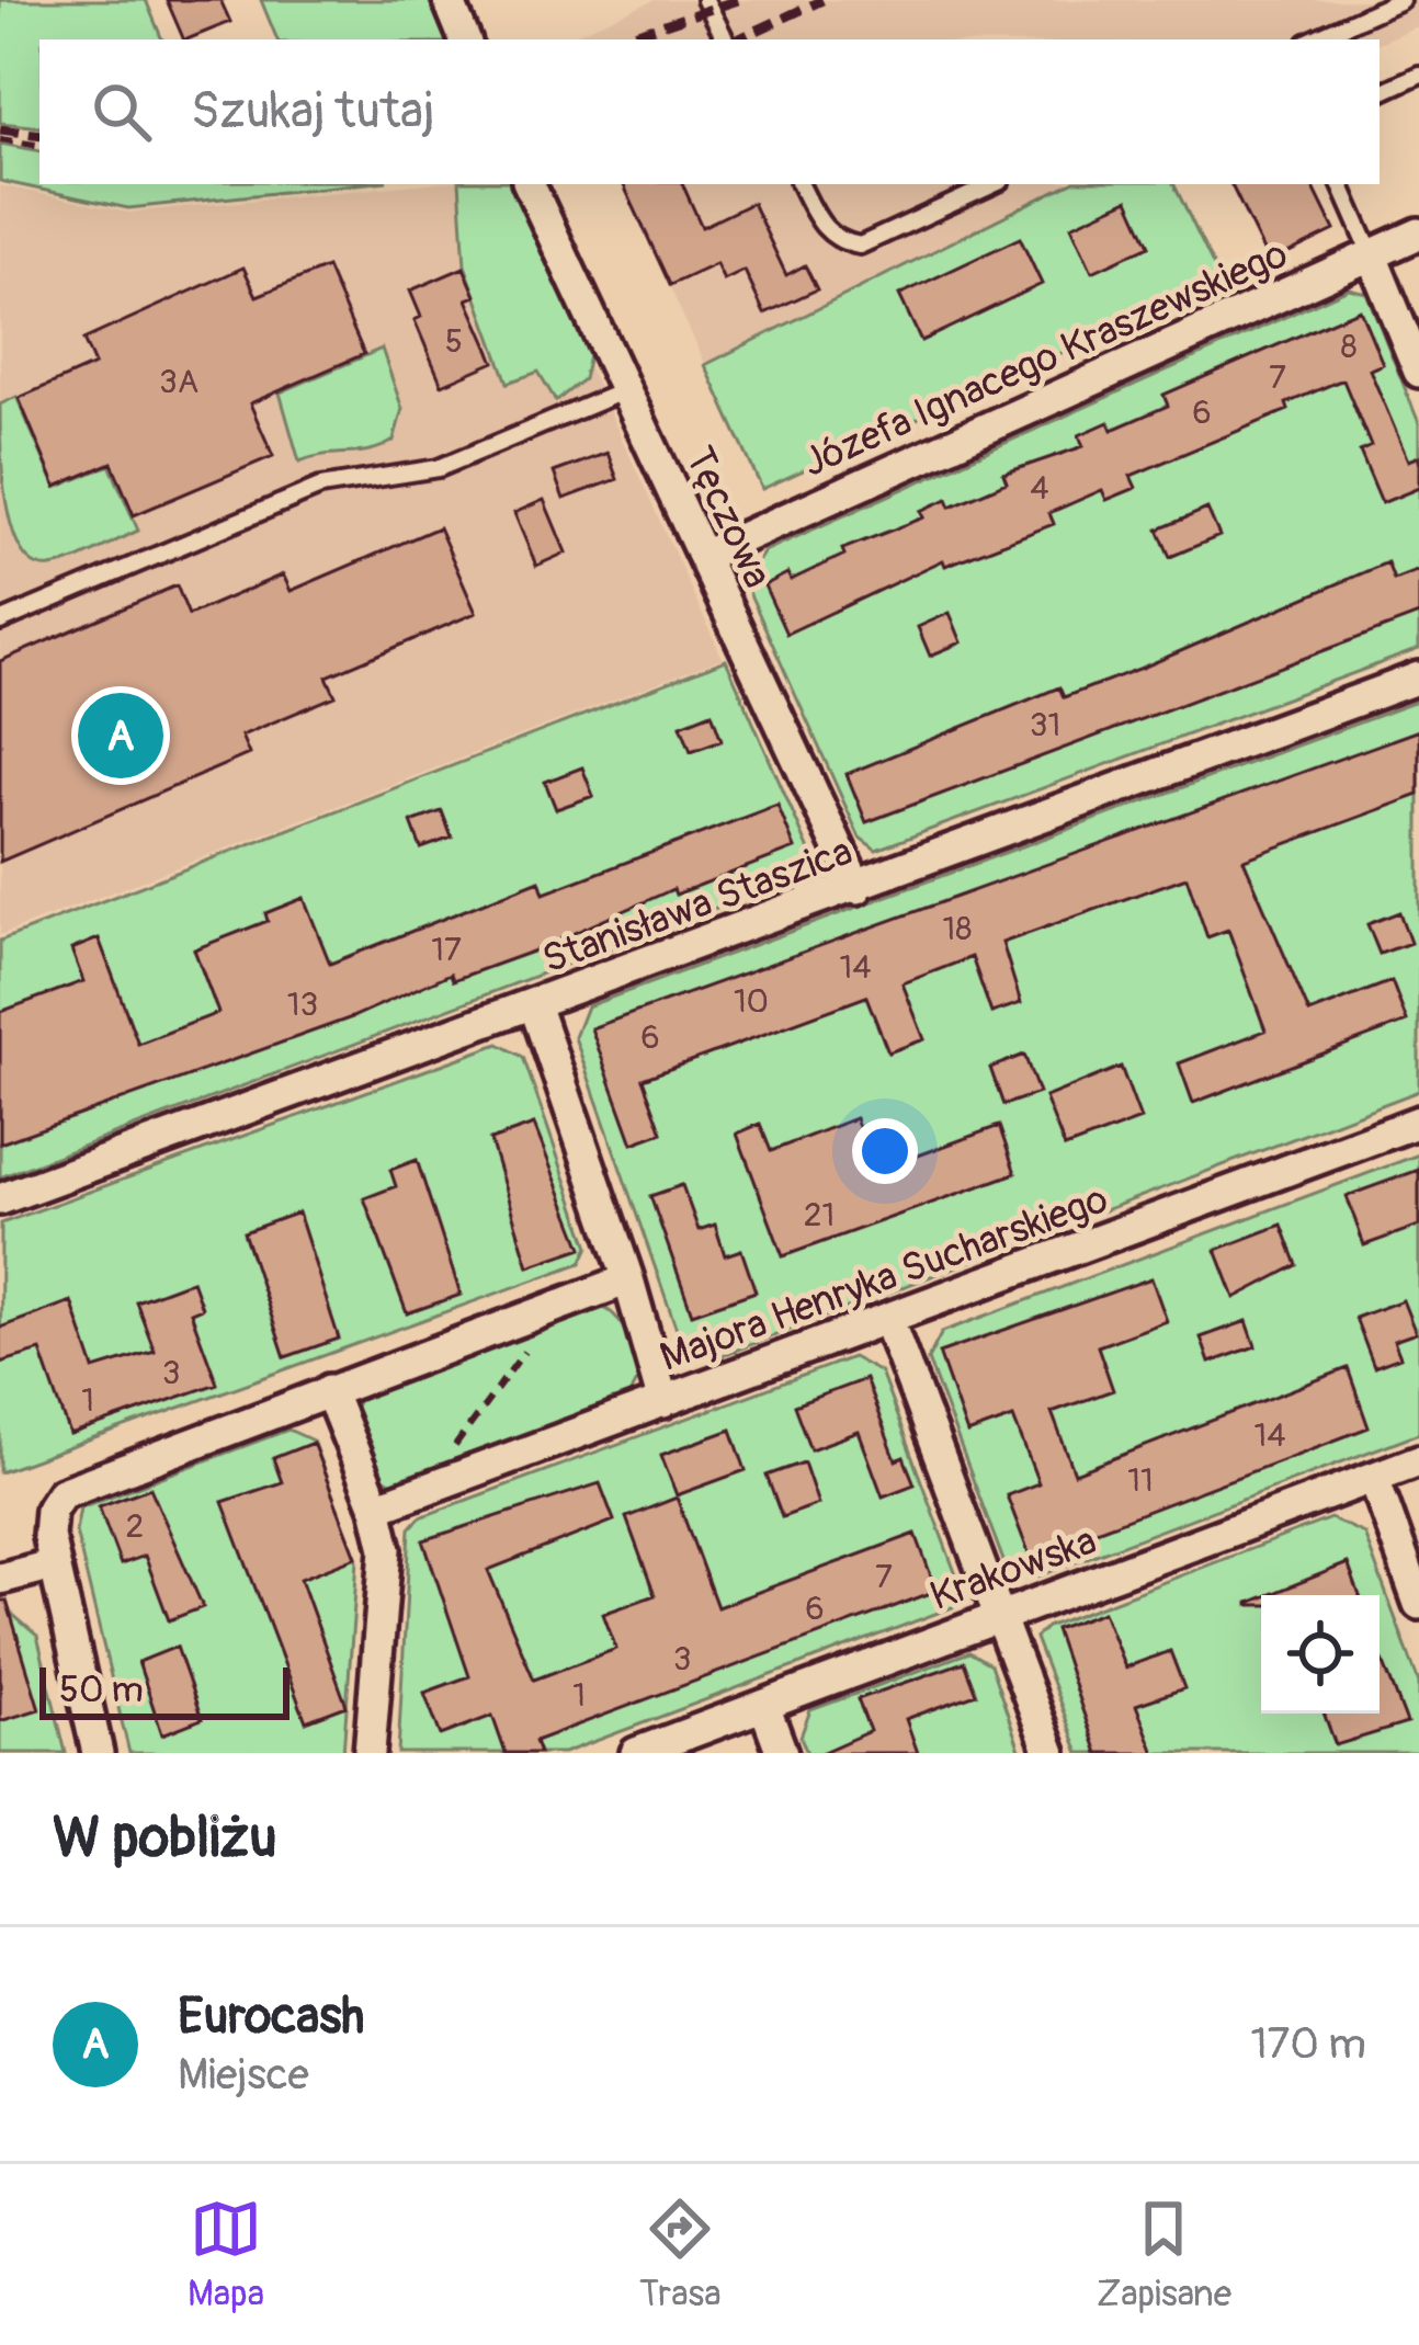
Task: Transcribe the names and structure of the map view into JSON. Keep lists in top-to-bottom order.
{
  "streets": {
    "street": [
      "Józefa Ignacego Kraszewskiego",
      "Tęczowa",
      "Stanisława Staszica",
      "Majora Henryka Sucharskiego",
      "Krakowska"
    ]
  },
  "crossings": [
    ["Józefa Ignacego Kraszewskiego", "Tęczowa"],
    ["Tęczowa", "Stanisława Staszica"]
  ],
  "house_numbers": [
    "5",
    "8",
    "7",
    "3A",
    "6",
    "4",
    "31",
    "18",
    "17",
    "14",
    "10",
    "13",
    "6",
    "21",
    "3",
    "1",
    "14",
    "11",
    "2",
    "7",
    "6",
    "3",
    "1"
  ],
  "scale_bar": "50 m",
  "page": {
    "search": "Szukaj tutaj",
    "pins": "A",
    "scale": "50 m",
    "heading": "W pobliżu",
    "list": [
      {
        "mark": "A",
        "name": "Eurocash",
        "note": "Miejsce",
        "value": "170 m"
      }
    ],
    "nav": ["Mapa", "Trasa", "Zapisane"]
  }
}
